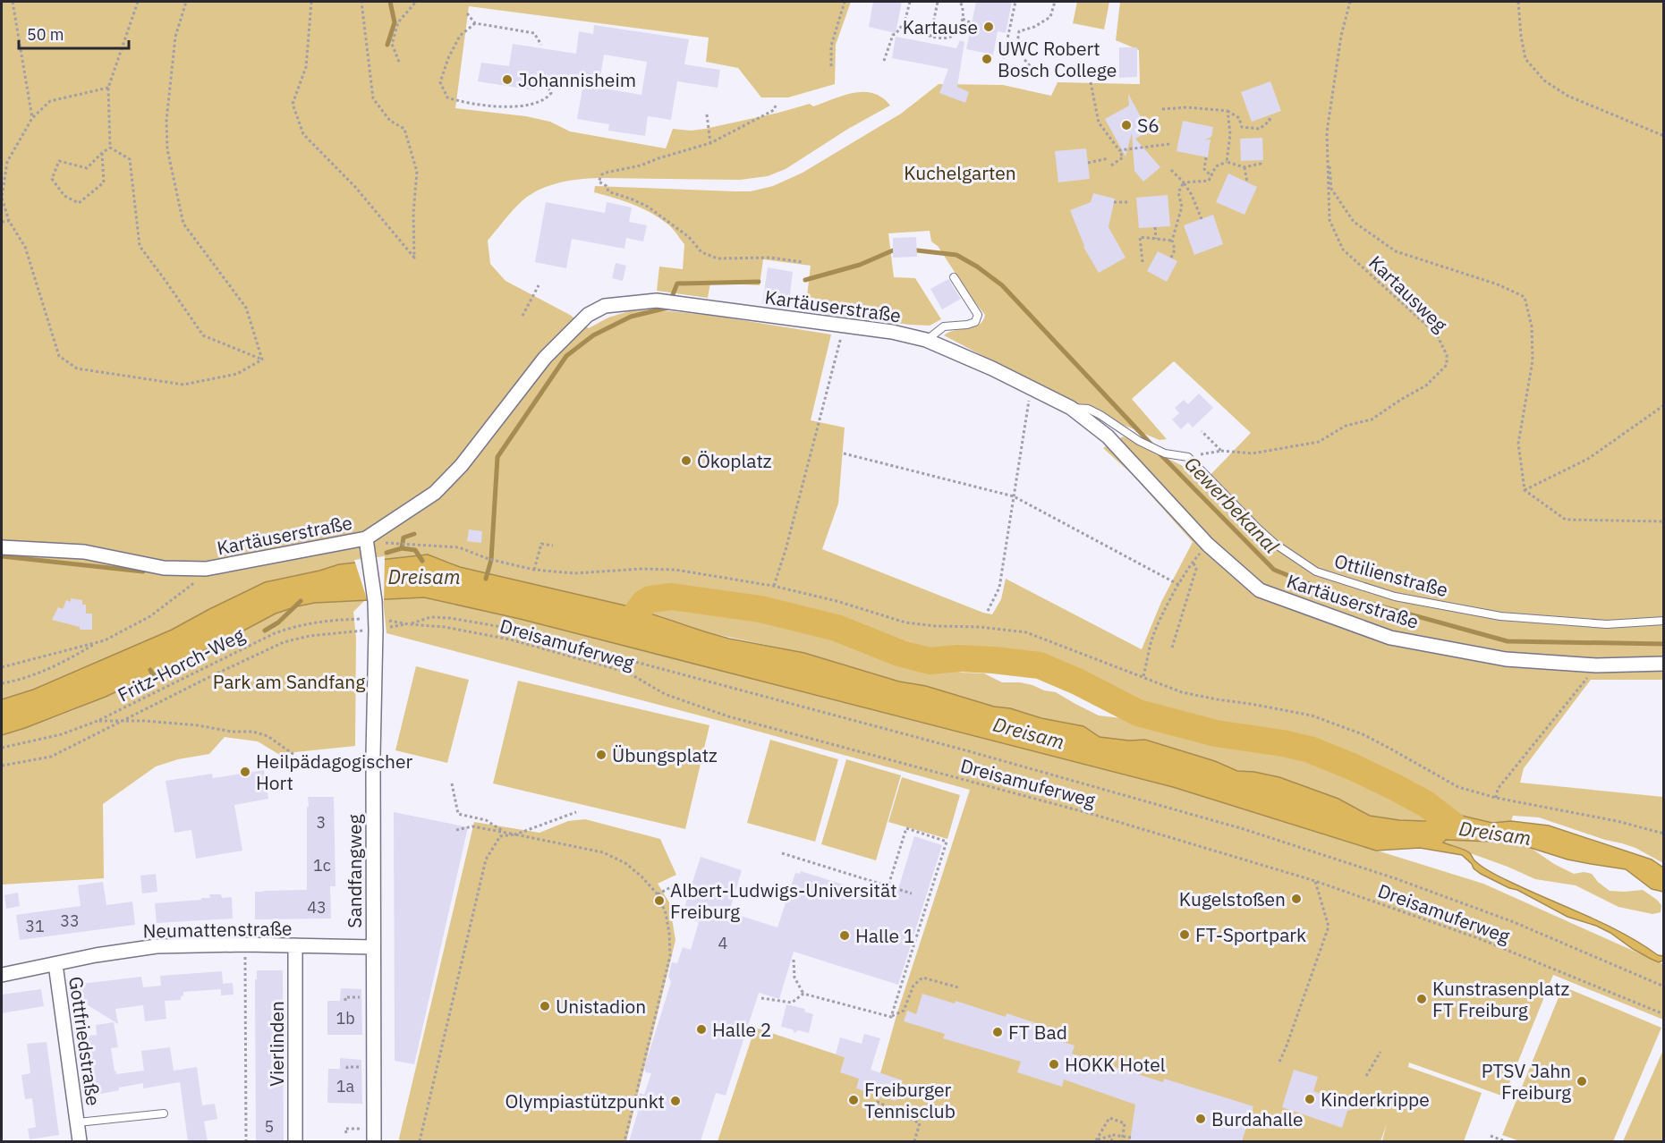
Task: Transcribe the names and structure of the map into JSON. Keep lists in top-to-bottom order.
{
  "streets": {
    "street": [
      "Kartäuserstraße",
      "Sandfangweg",
      "Neumattenstraße",
      "Gottfriedstraße",
      "Vierlinden"
    ],
    "lane": ["Ottilienstraße"],
    "path": ["Kartausweg", "Dreisamuferweg", "Fritz-Horch-Weg"]
  },
  "crossings": [
    ["Kartäuserstraße", "Sandfangweg"],
    ["Dreisamuferweg", "Fritz-Horch-Weg"],
    ["Dreisamuferweg", "Sandfangweg"],
    ["Fritz-Horch-Weg", "Sandfangweg"],
    ["Sandfangweg", "Neumattenstraße"],
    ["Neumattenstraße", "Gottfriedstraße"],
    ["Neumattenstraße", "Vierlinden"]
  ],
  "water": ["Gewerbekanal", "Dreisam"],
  "parks": ["Kuchelgarten", "Park am Sandfang"],
  "places": [
    "Kartause",
    "UWC Robert Bosch College",
    "Johannisheim",
    "S6",
    "Ökoplatz",
    "Übungsplatz",
    "Heilpädagogischer Hort",
    "Kugelstoßen",
    "Albert-Ludwigs-Universität Freiburg",
    "FT-Sportpark",
    "Halle 1",
    "Kunstrasenplatz FT Freiburg",
    "Unistadion",
    "Halle 2",
    "FT Bad",
    "HOKK Hotel",
    "PTSV Jahn Freiburg",
    "Kinderkrippe",
    "Freiburger Tennisclub",
    "Olympiastützpunkt",
    "Burdahalle"
  ],
  "house_numbers": [
    "3",
    "1c",
    "43",
    "33",
    "31",
    "4",
    "1b",
    "1a",
    "5"
  ],
  "scale_bar": "50 m"
}
